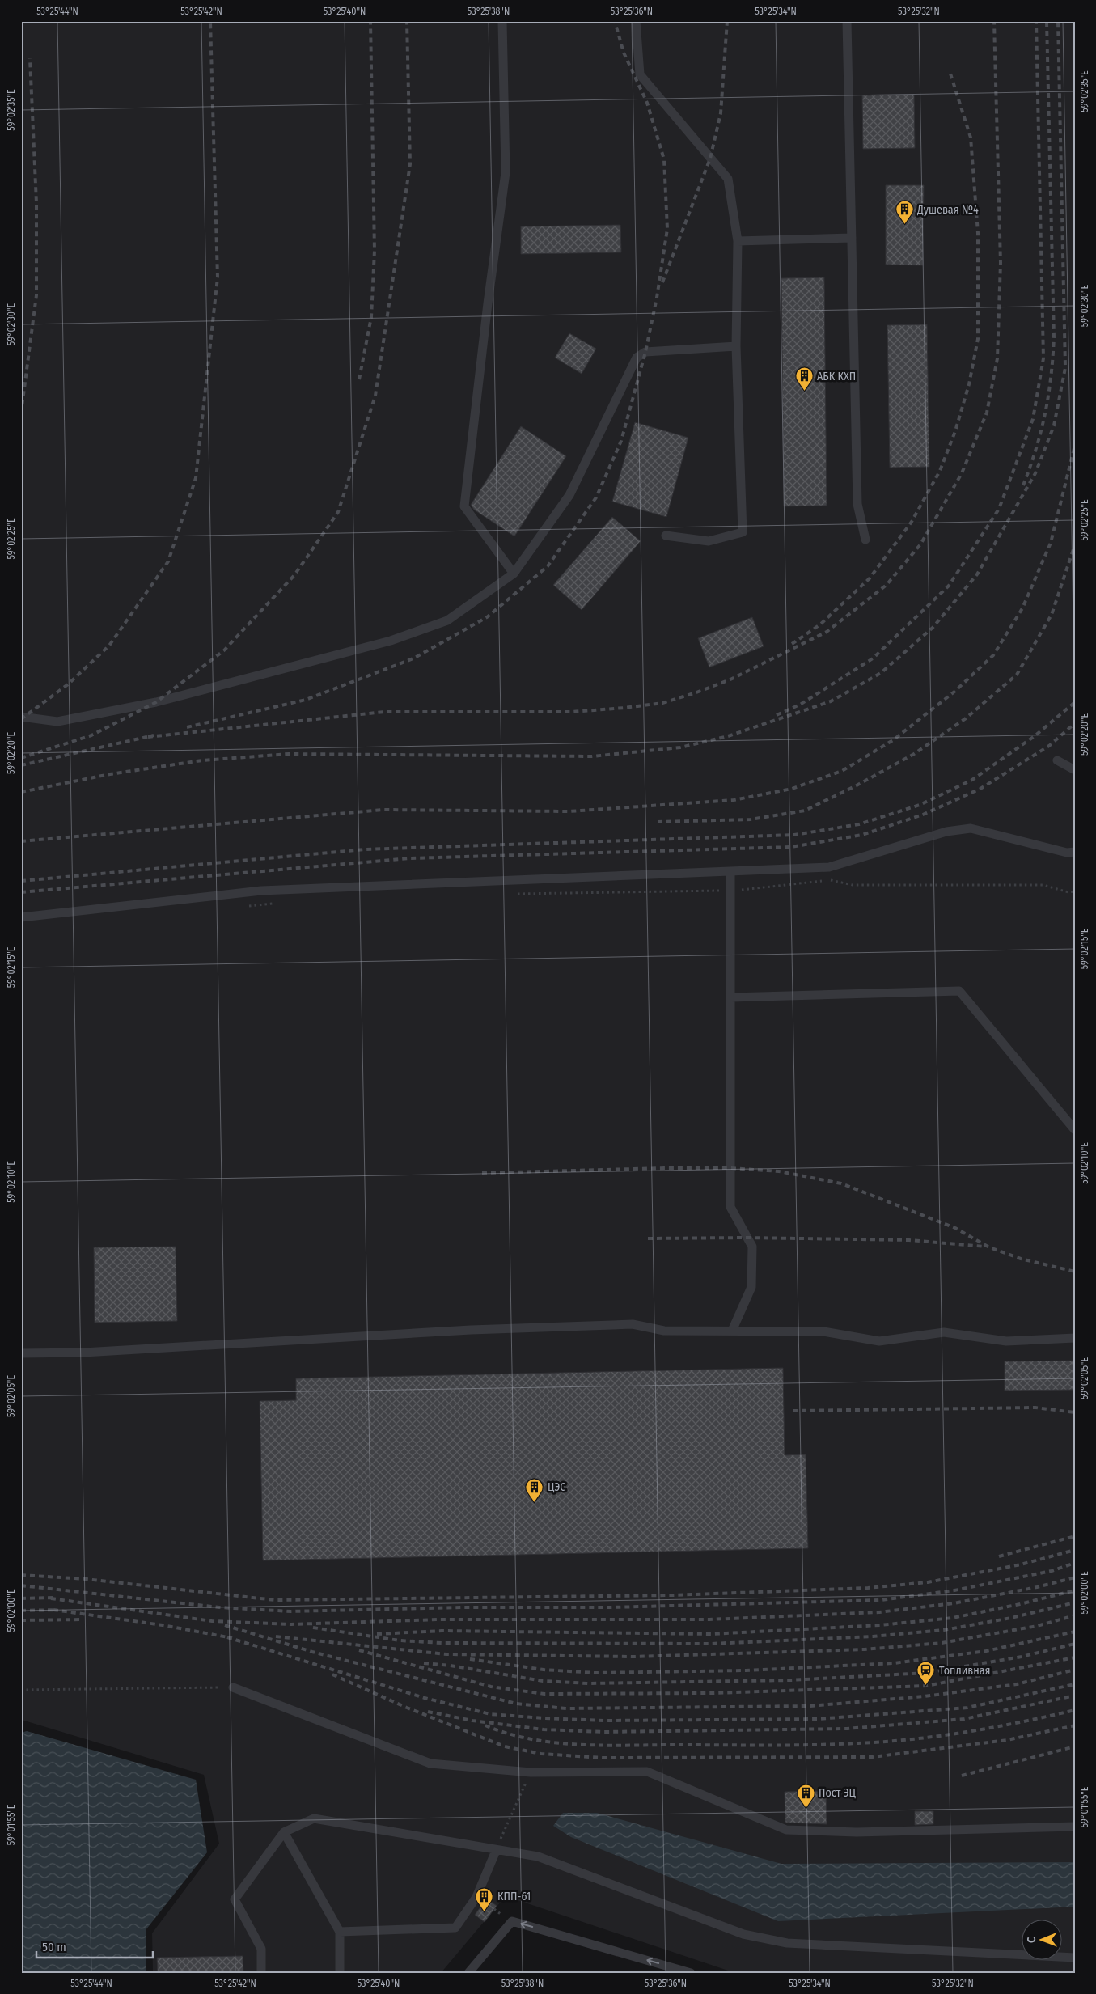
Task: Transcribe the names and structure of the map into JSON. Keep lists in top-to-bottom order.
{
  "places": {
    "building": [
      "Душевая №4",
      "АБК КХП",
      "ЦЭС",
      "Пост ЭЦ",
      "КПП-61"
    ],
    "station": ["Топливная"]
  },
  "scale_bar": "50 m",
  "north": "left",
  "coordinates": [
    "53°25'44\"N",
    "53°25'42\"N",
    "53°25'40\"N",
    "53°25'38\"N",
    "53°25'36\"N",
    "53°25'34\"N",
    "53°25'32\"N",
    "59°02'35\"E",
    "59°02'30\"E",
    "59°02'25\"E",
    "59°02'20\"E",
    "59°02'15\"E",
    "59°02'10\"E",
    "59°02'05\"E",
    "59°02'00\"E",
    "59°01'55\"E"
  ]
}
